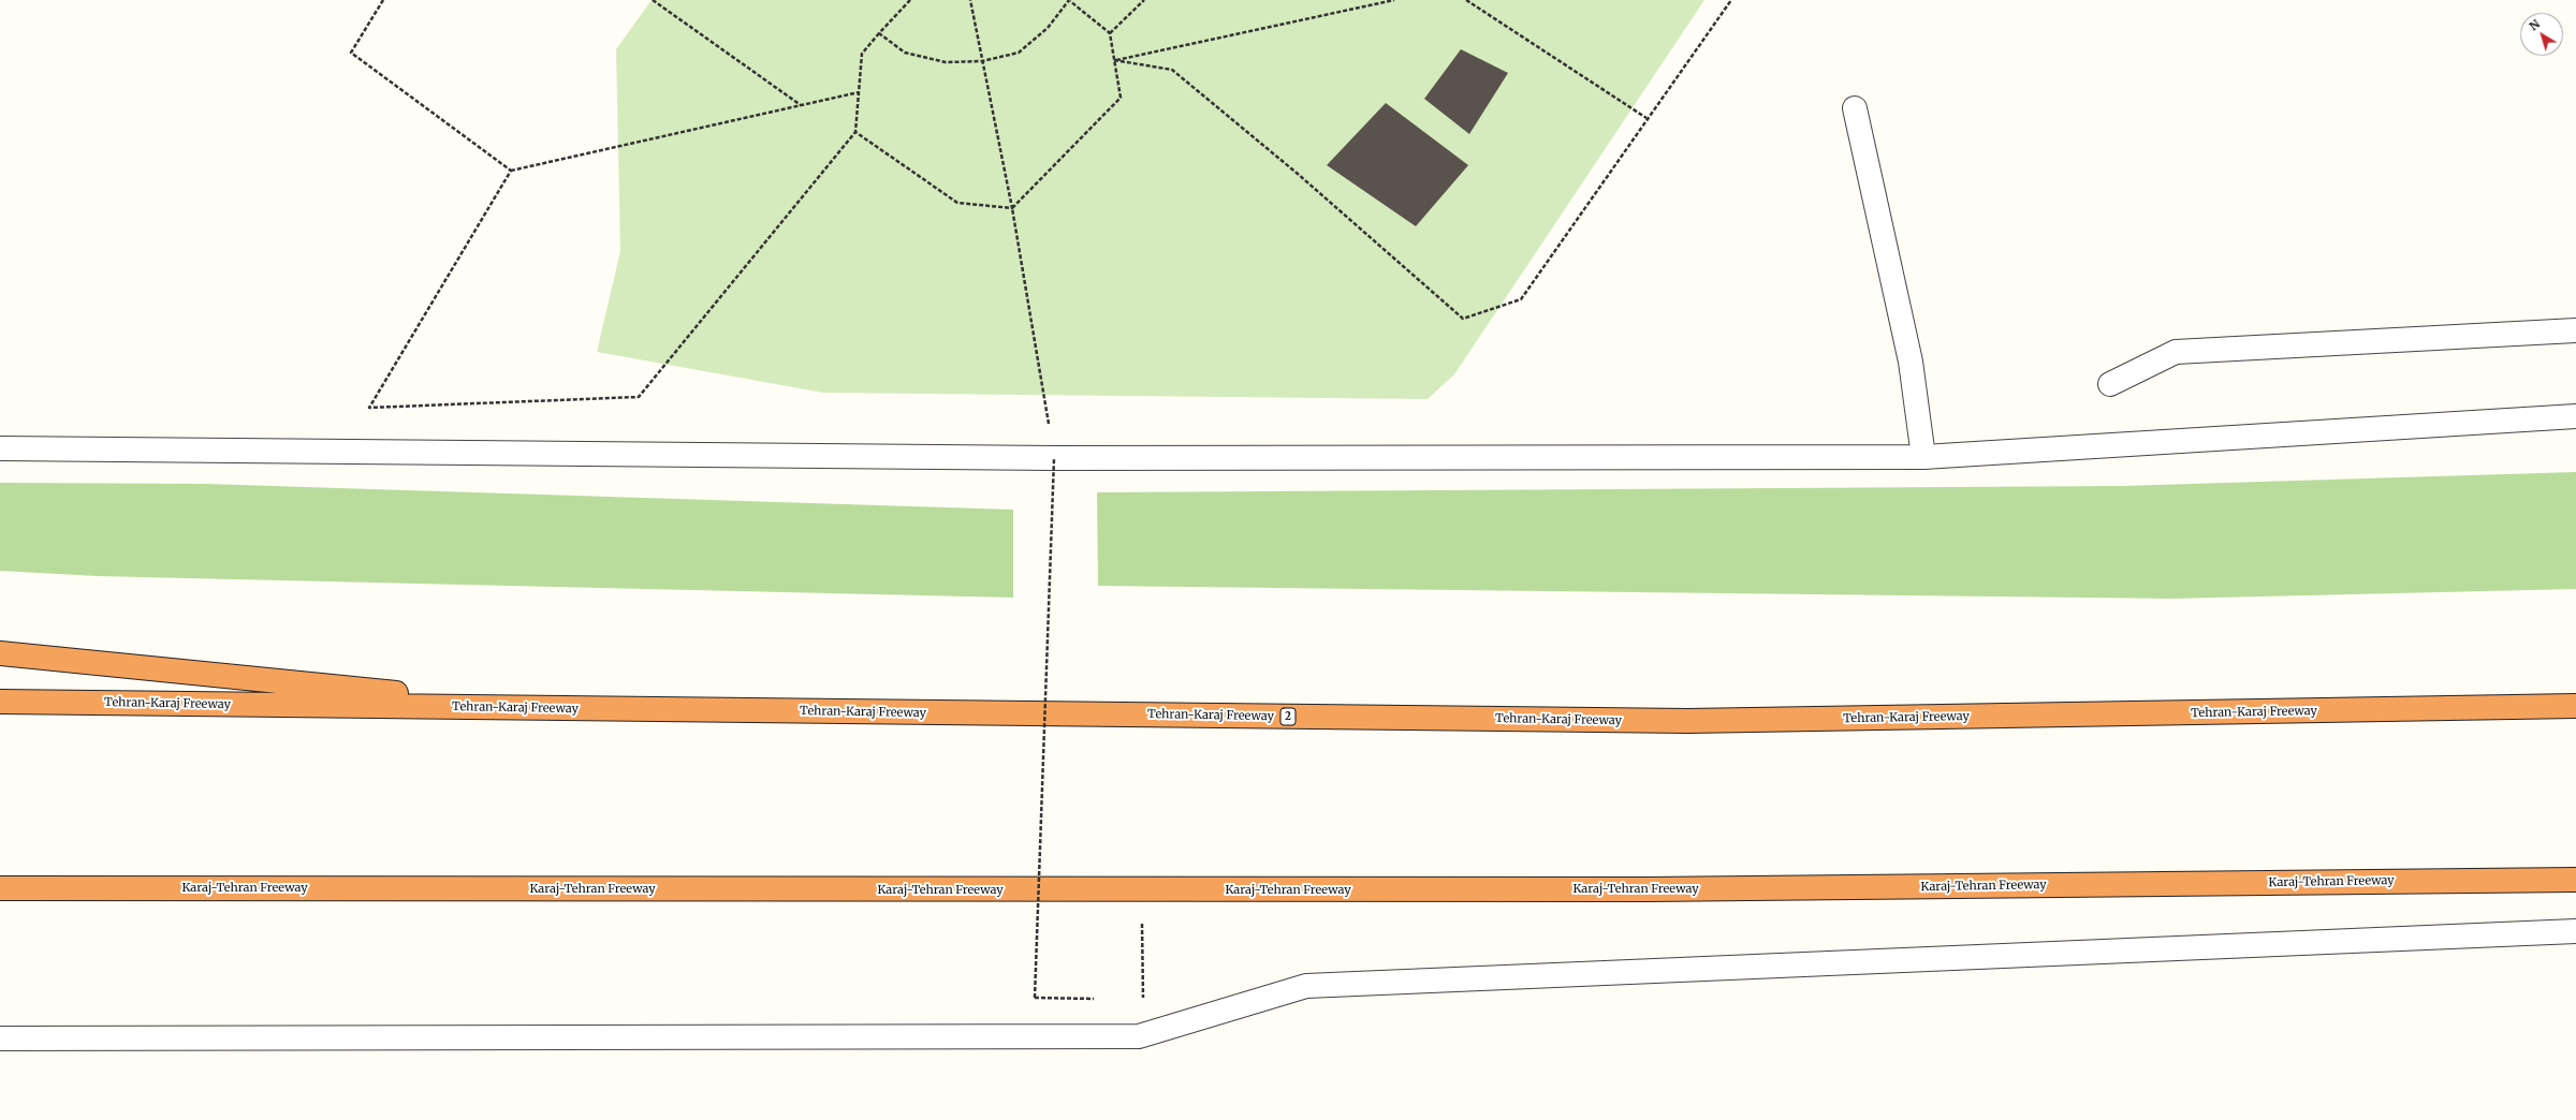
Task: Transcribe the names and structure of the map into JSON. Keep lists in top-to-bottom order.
{
  "streets": {
    "highway": ["Tehran-Karaj Freeway", "2", "Karaj-Tehran Freeway"]
  },
  "north": "top left"
}
